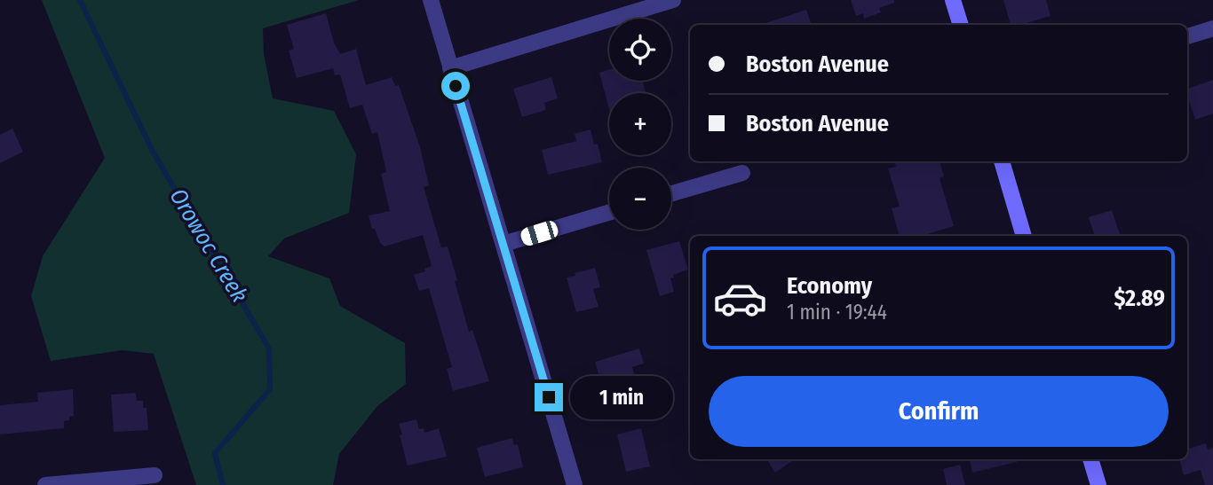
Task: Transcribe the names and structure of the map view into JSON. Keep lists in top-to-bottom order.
{
  "water": ["Orowoc Creek"],
  "page": {
    "map_buttons": ["+", "−"],
    "banner": ["Boston Avenue", "Boston Avenue"],
    "list": [
      {
        "name": "Economy",
        "note": "1 min · 19:44",
        "value": "$2.89"
      }
    ],
    "buttons": "Confirm",
    "bubble": "1 min"
  }
}
